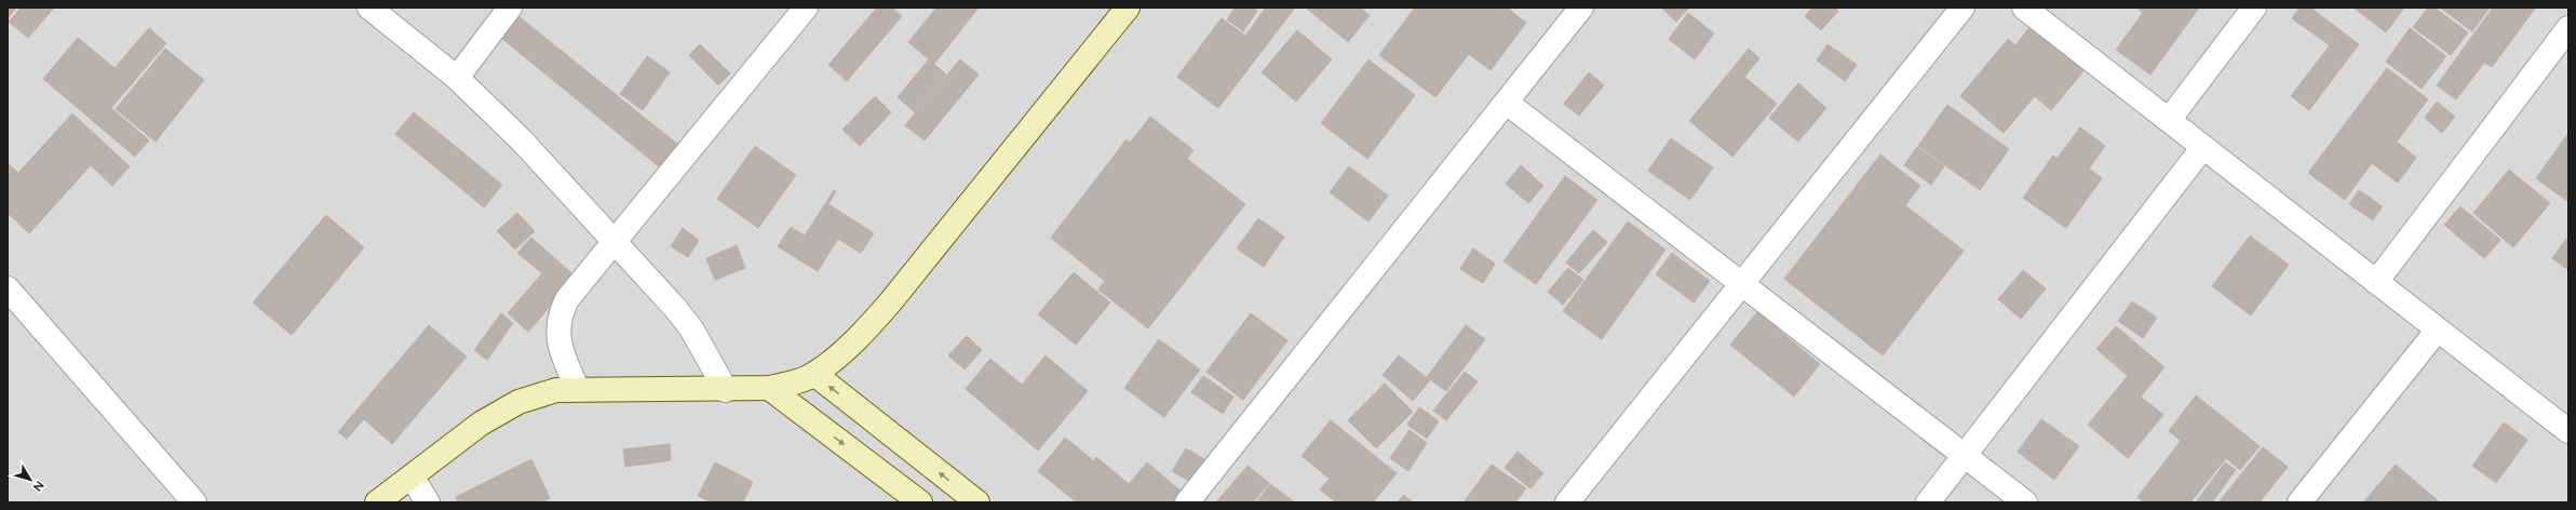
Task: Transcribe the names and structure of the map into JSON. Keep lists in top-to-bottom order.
{
  "north": "bottom right"
}
